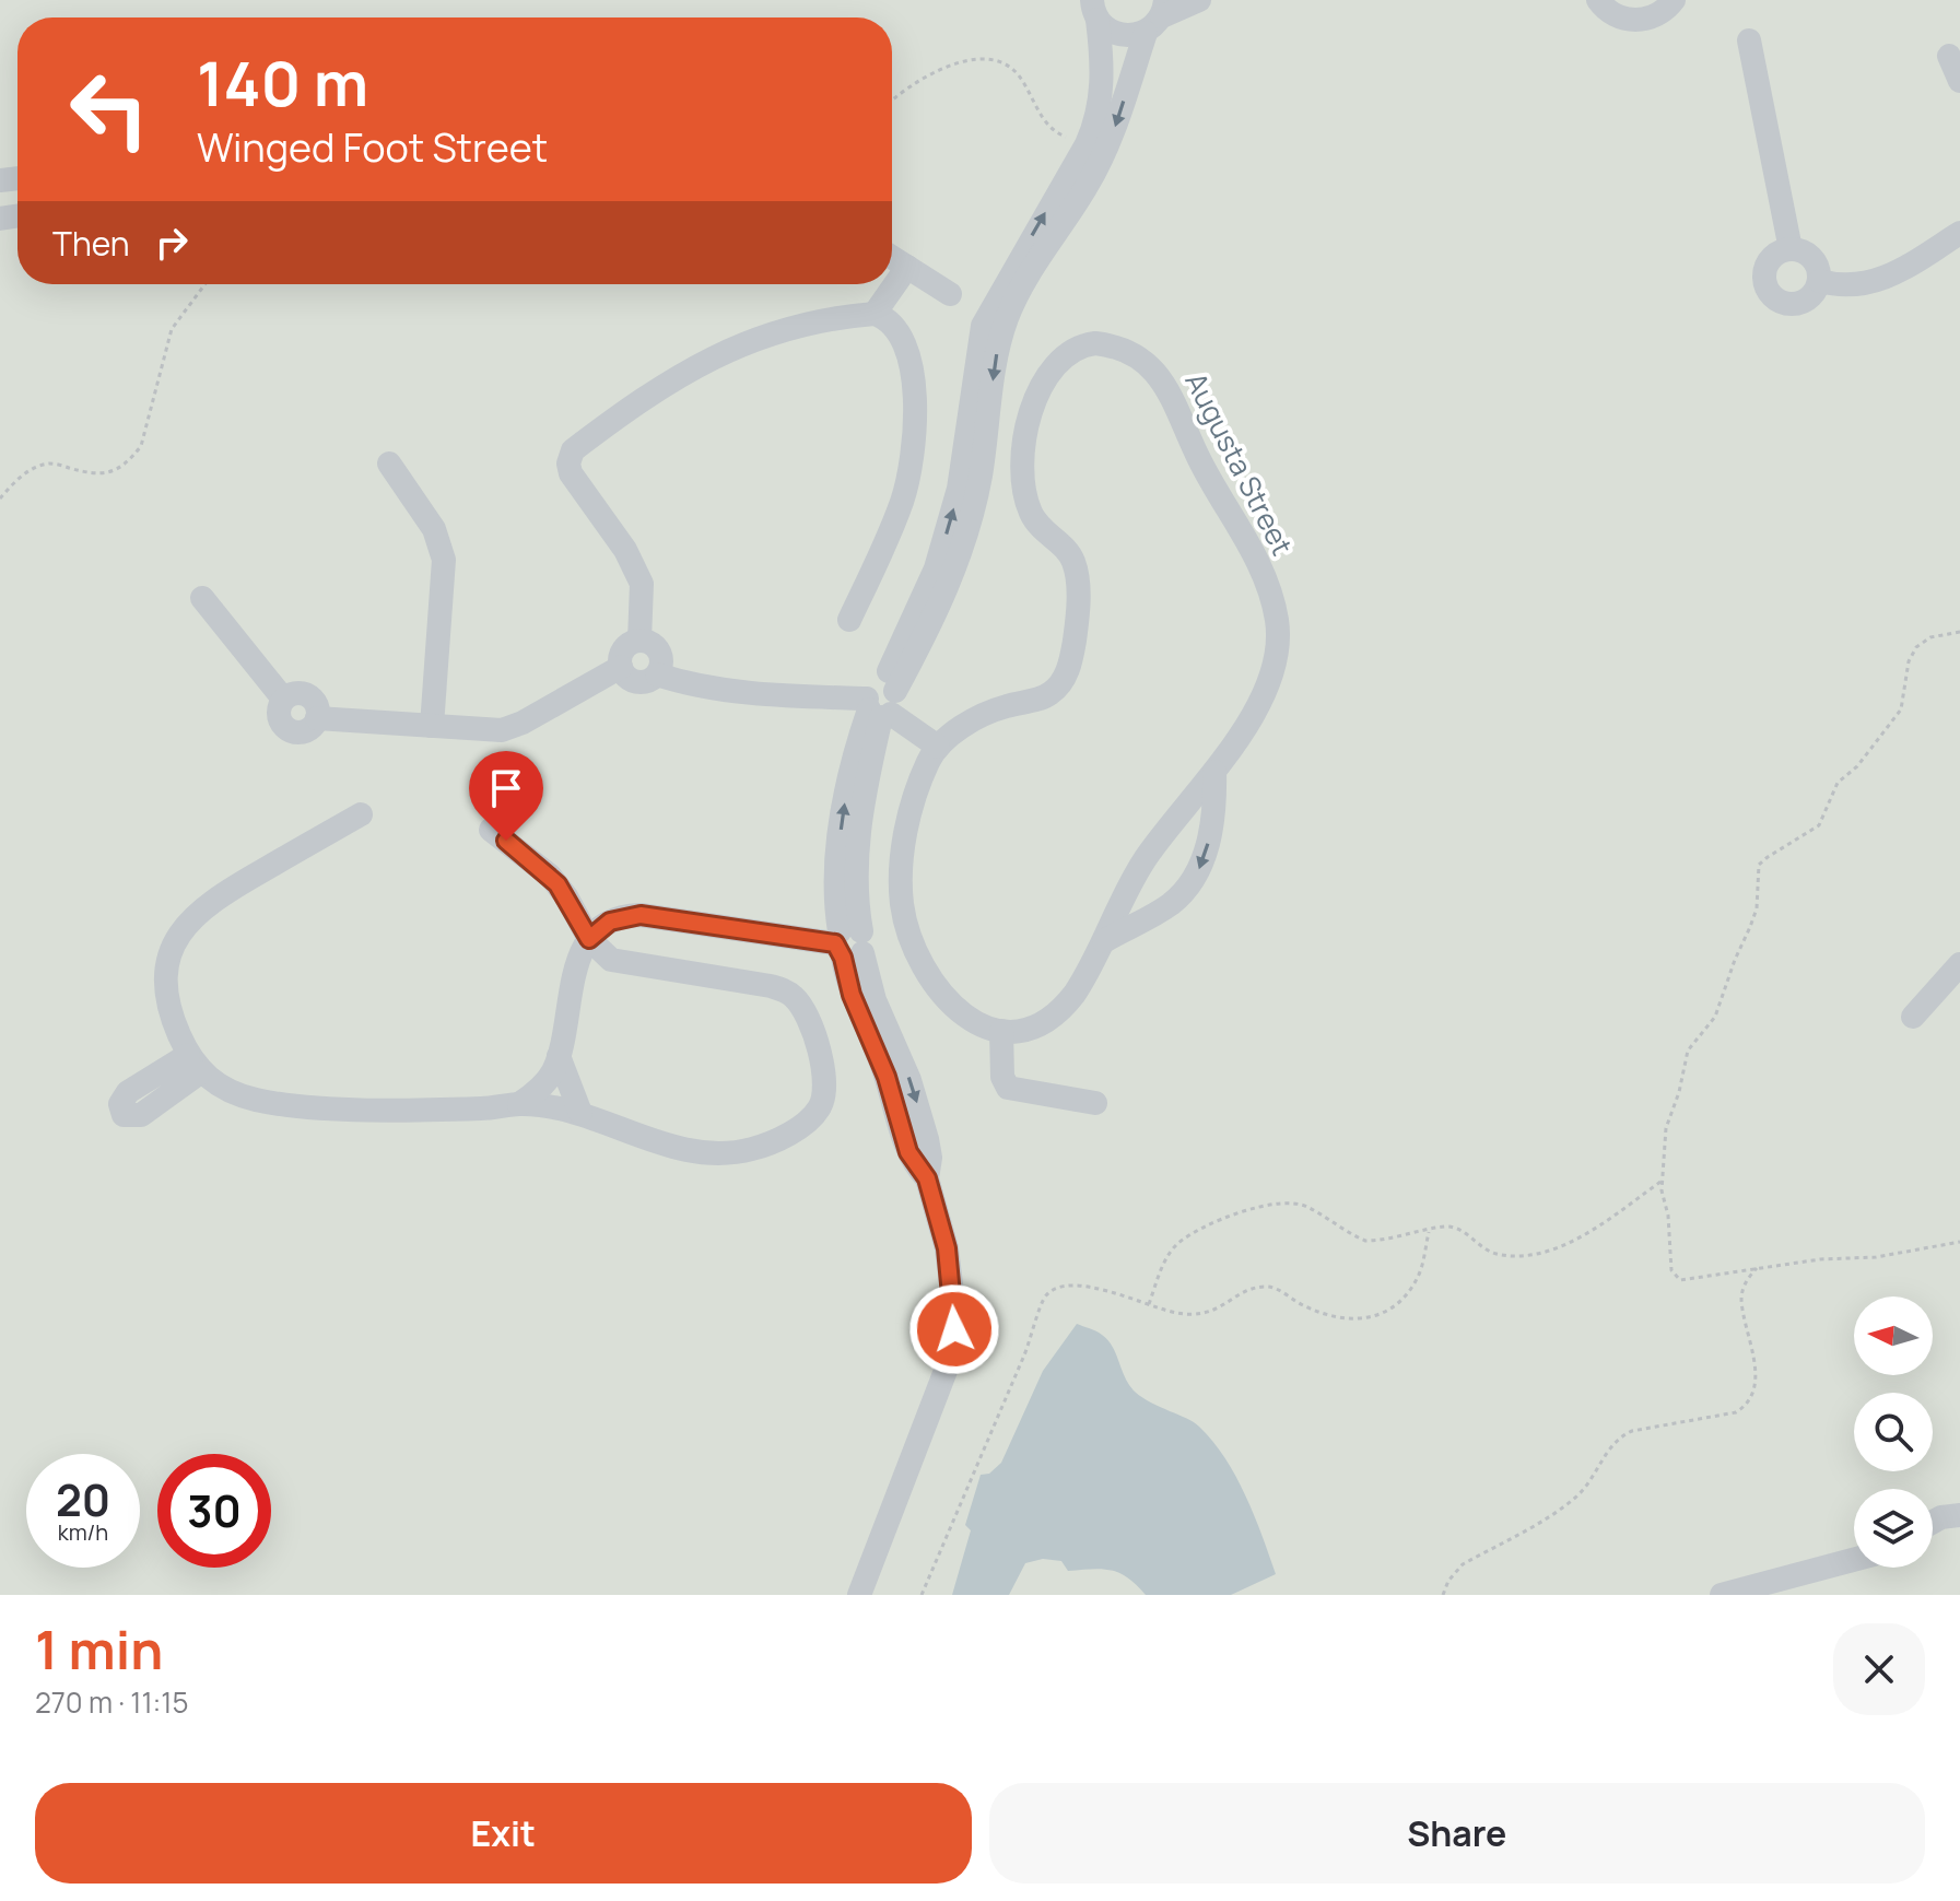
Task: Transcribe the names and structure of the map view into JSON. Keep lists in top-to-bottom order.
{
  "streets": {
    "street": ["Augusta Street"]
  },
  "north": "left",
  "page": {
    "turn": ["140 m", "Winged Foot Street"],
    "then": "Then",
    "speed": "20 km/h",
    "limit": "30",
    "heading": ["1 min", "270 m · 11:15"],
    "buttons": ["Exit", "Share"]
  }
}
